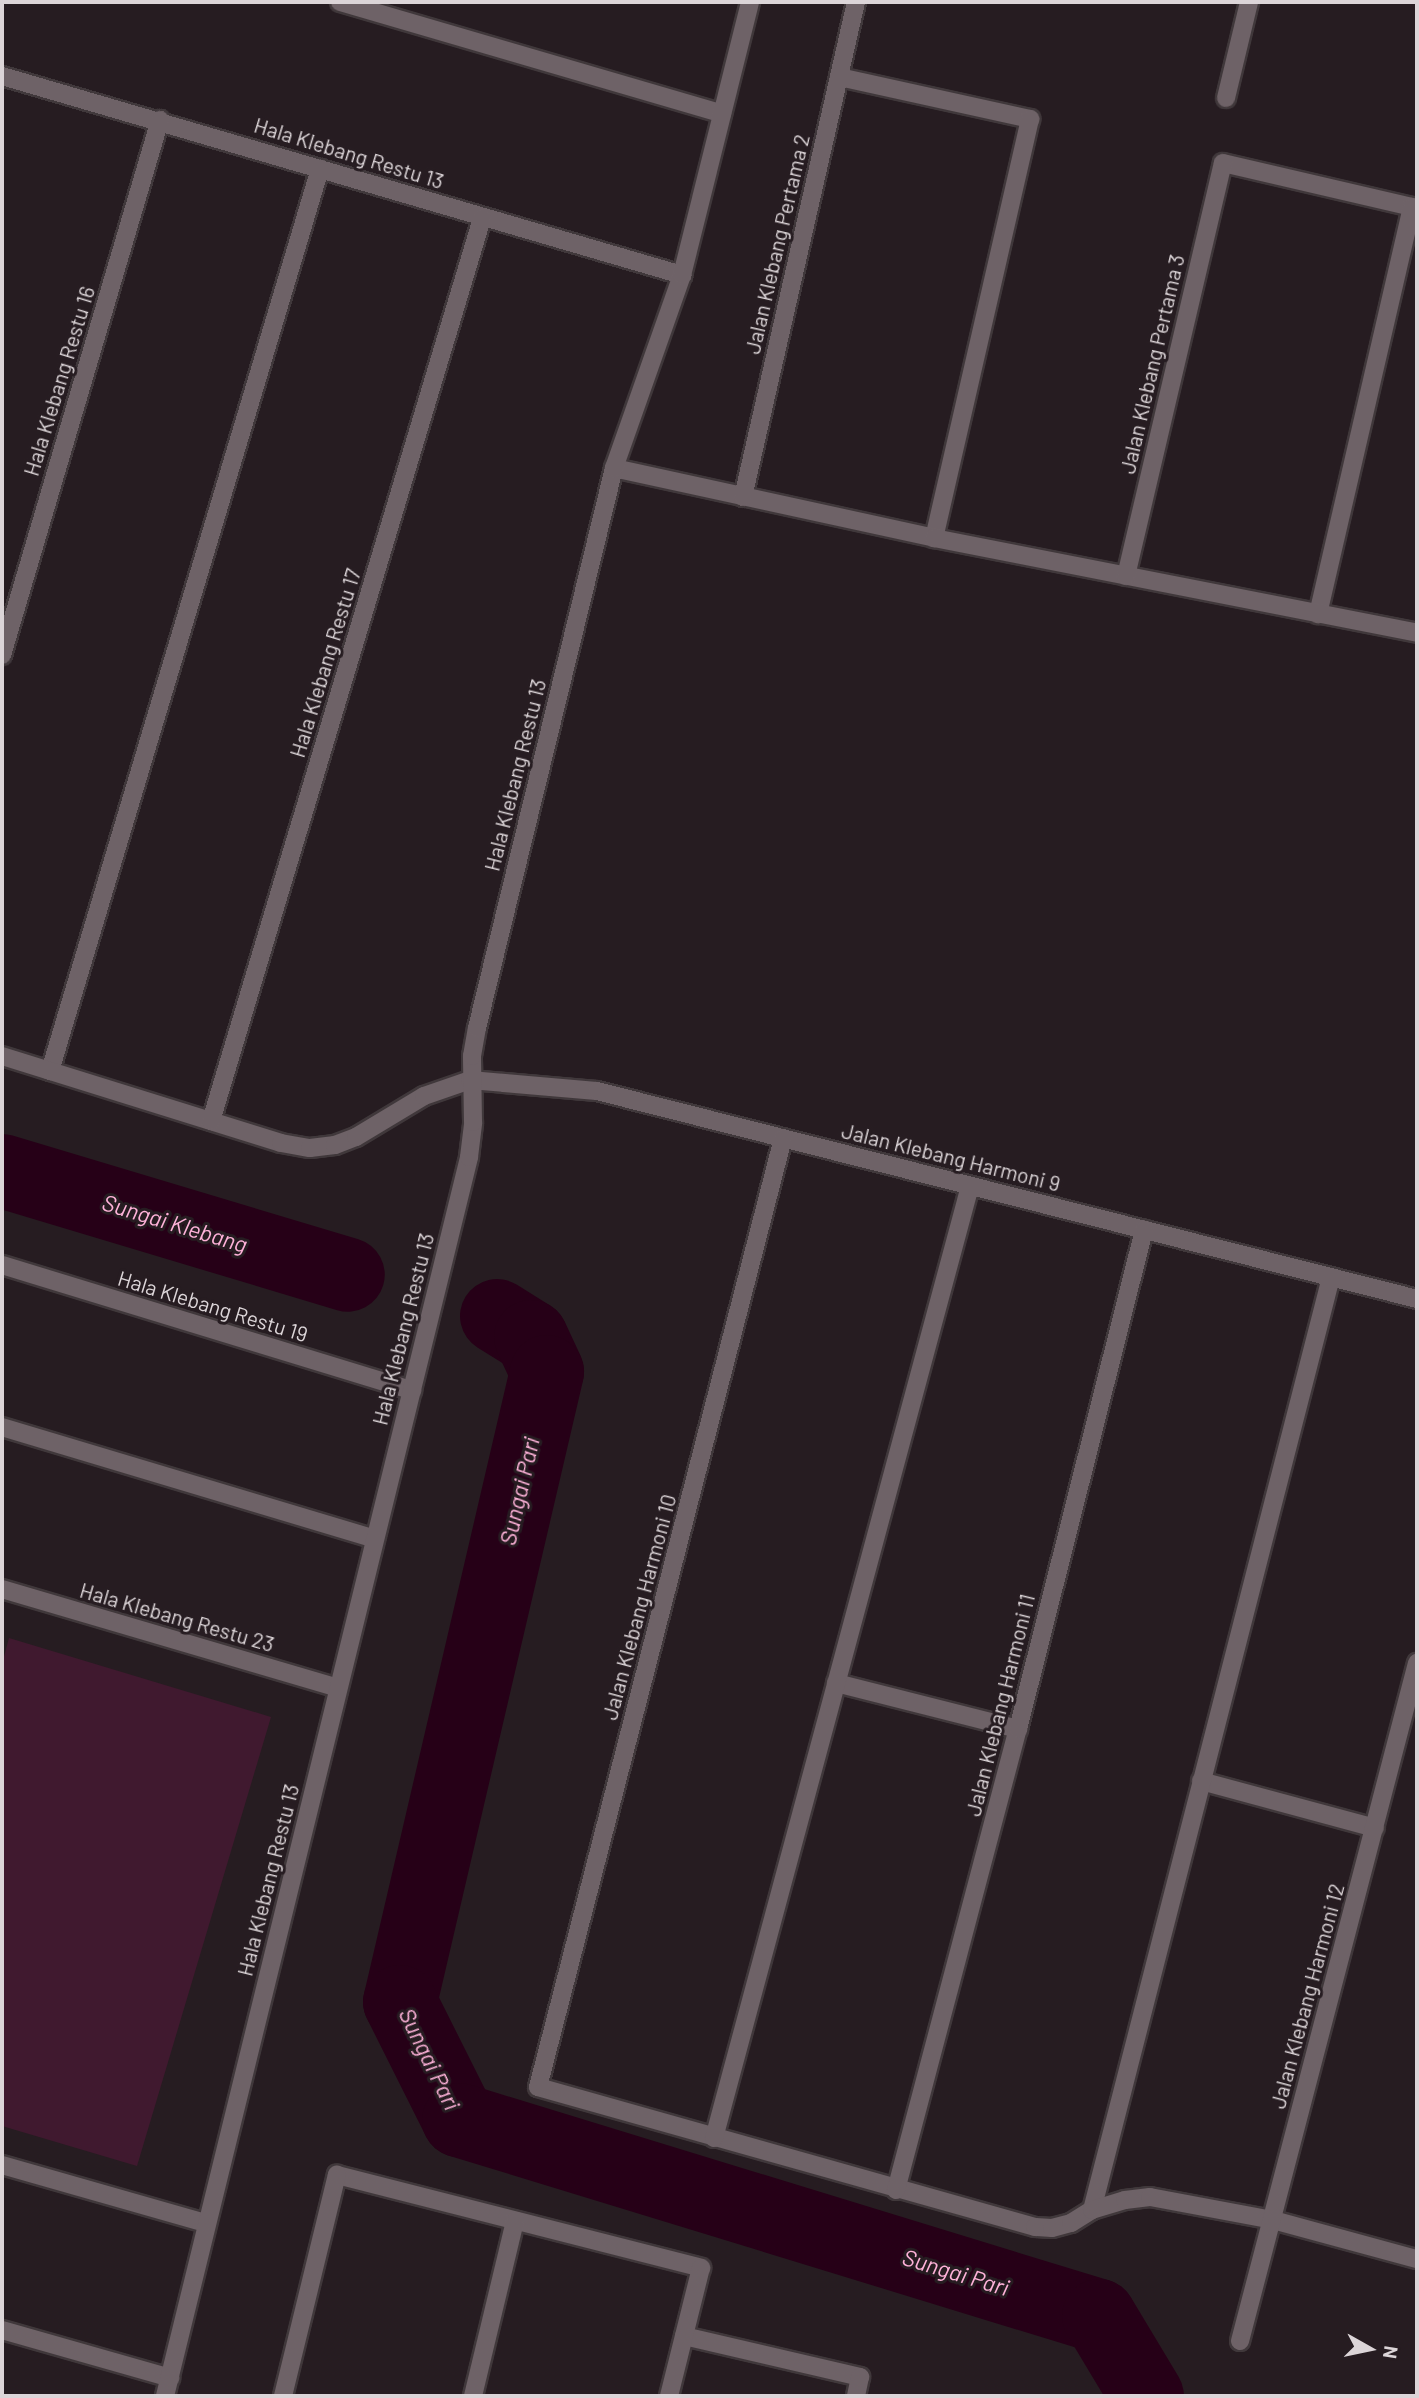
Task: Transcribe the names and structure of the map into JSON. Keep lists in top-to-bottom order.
{
  "streets": {
    "street": [
      "Hala Klebang Restu 13",
      "Jalan Klebang Pertama 2",
      "Jalan Klebang Pertama 3",
      "Hala Klebang Restu 16",
      "Hala Klebang Restu 17",
      "Jalan Klebang Harmoni 9",
      "Hala Klebang Restu 19",
      "Jalan Klebang Harmoni 10",
      "Hala Klebang Restu 23",
      "Jalan Klebang Harmoni 11",
      "Jalan Klebang Harmoni 12"
    ]
  },
  "crossings": [
    ["Hala Klebang Restu 13", "Hala Klebang Restu 16"],
    ["Hala Klebang Restu 13", "Hala Klebang Restu 17"],
    ["Hala Klebang Restu 13", "Jalan Klebang Harmoni 9"],
    ["Hala Klebang Restu 13", "Hala Klebang Restu 19"],
    ["Hala Klebang Restu 13", "Hala Klebang Restu 23"],
    ["Jalan Klebang Harmoni 9", "Jalan Klebang Harmoni 10"],
    ["Jalan Klebang Harmoni 9", "Jalan Klebang Harmoni 11"]
  ],
  "water": ["Sungai Klebang", "Sungai Pari"],
  "north": "right"
}
